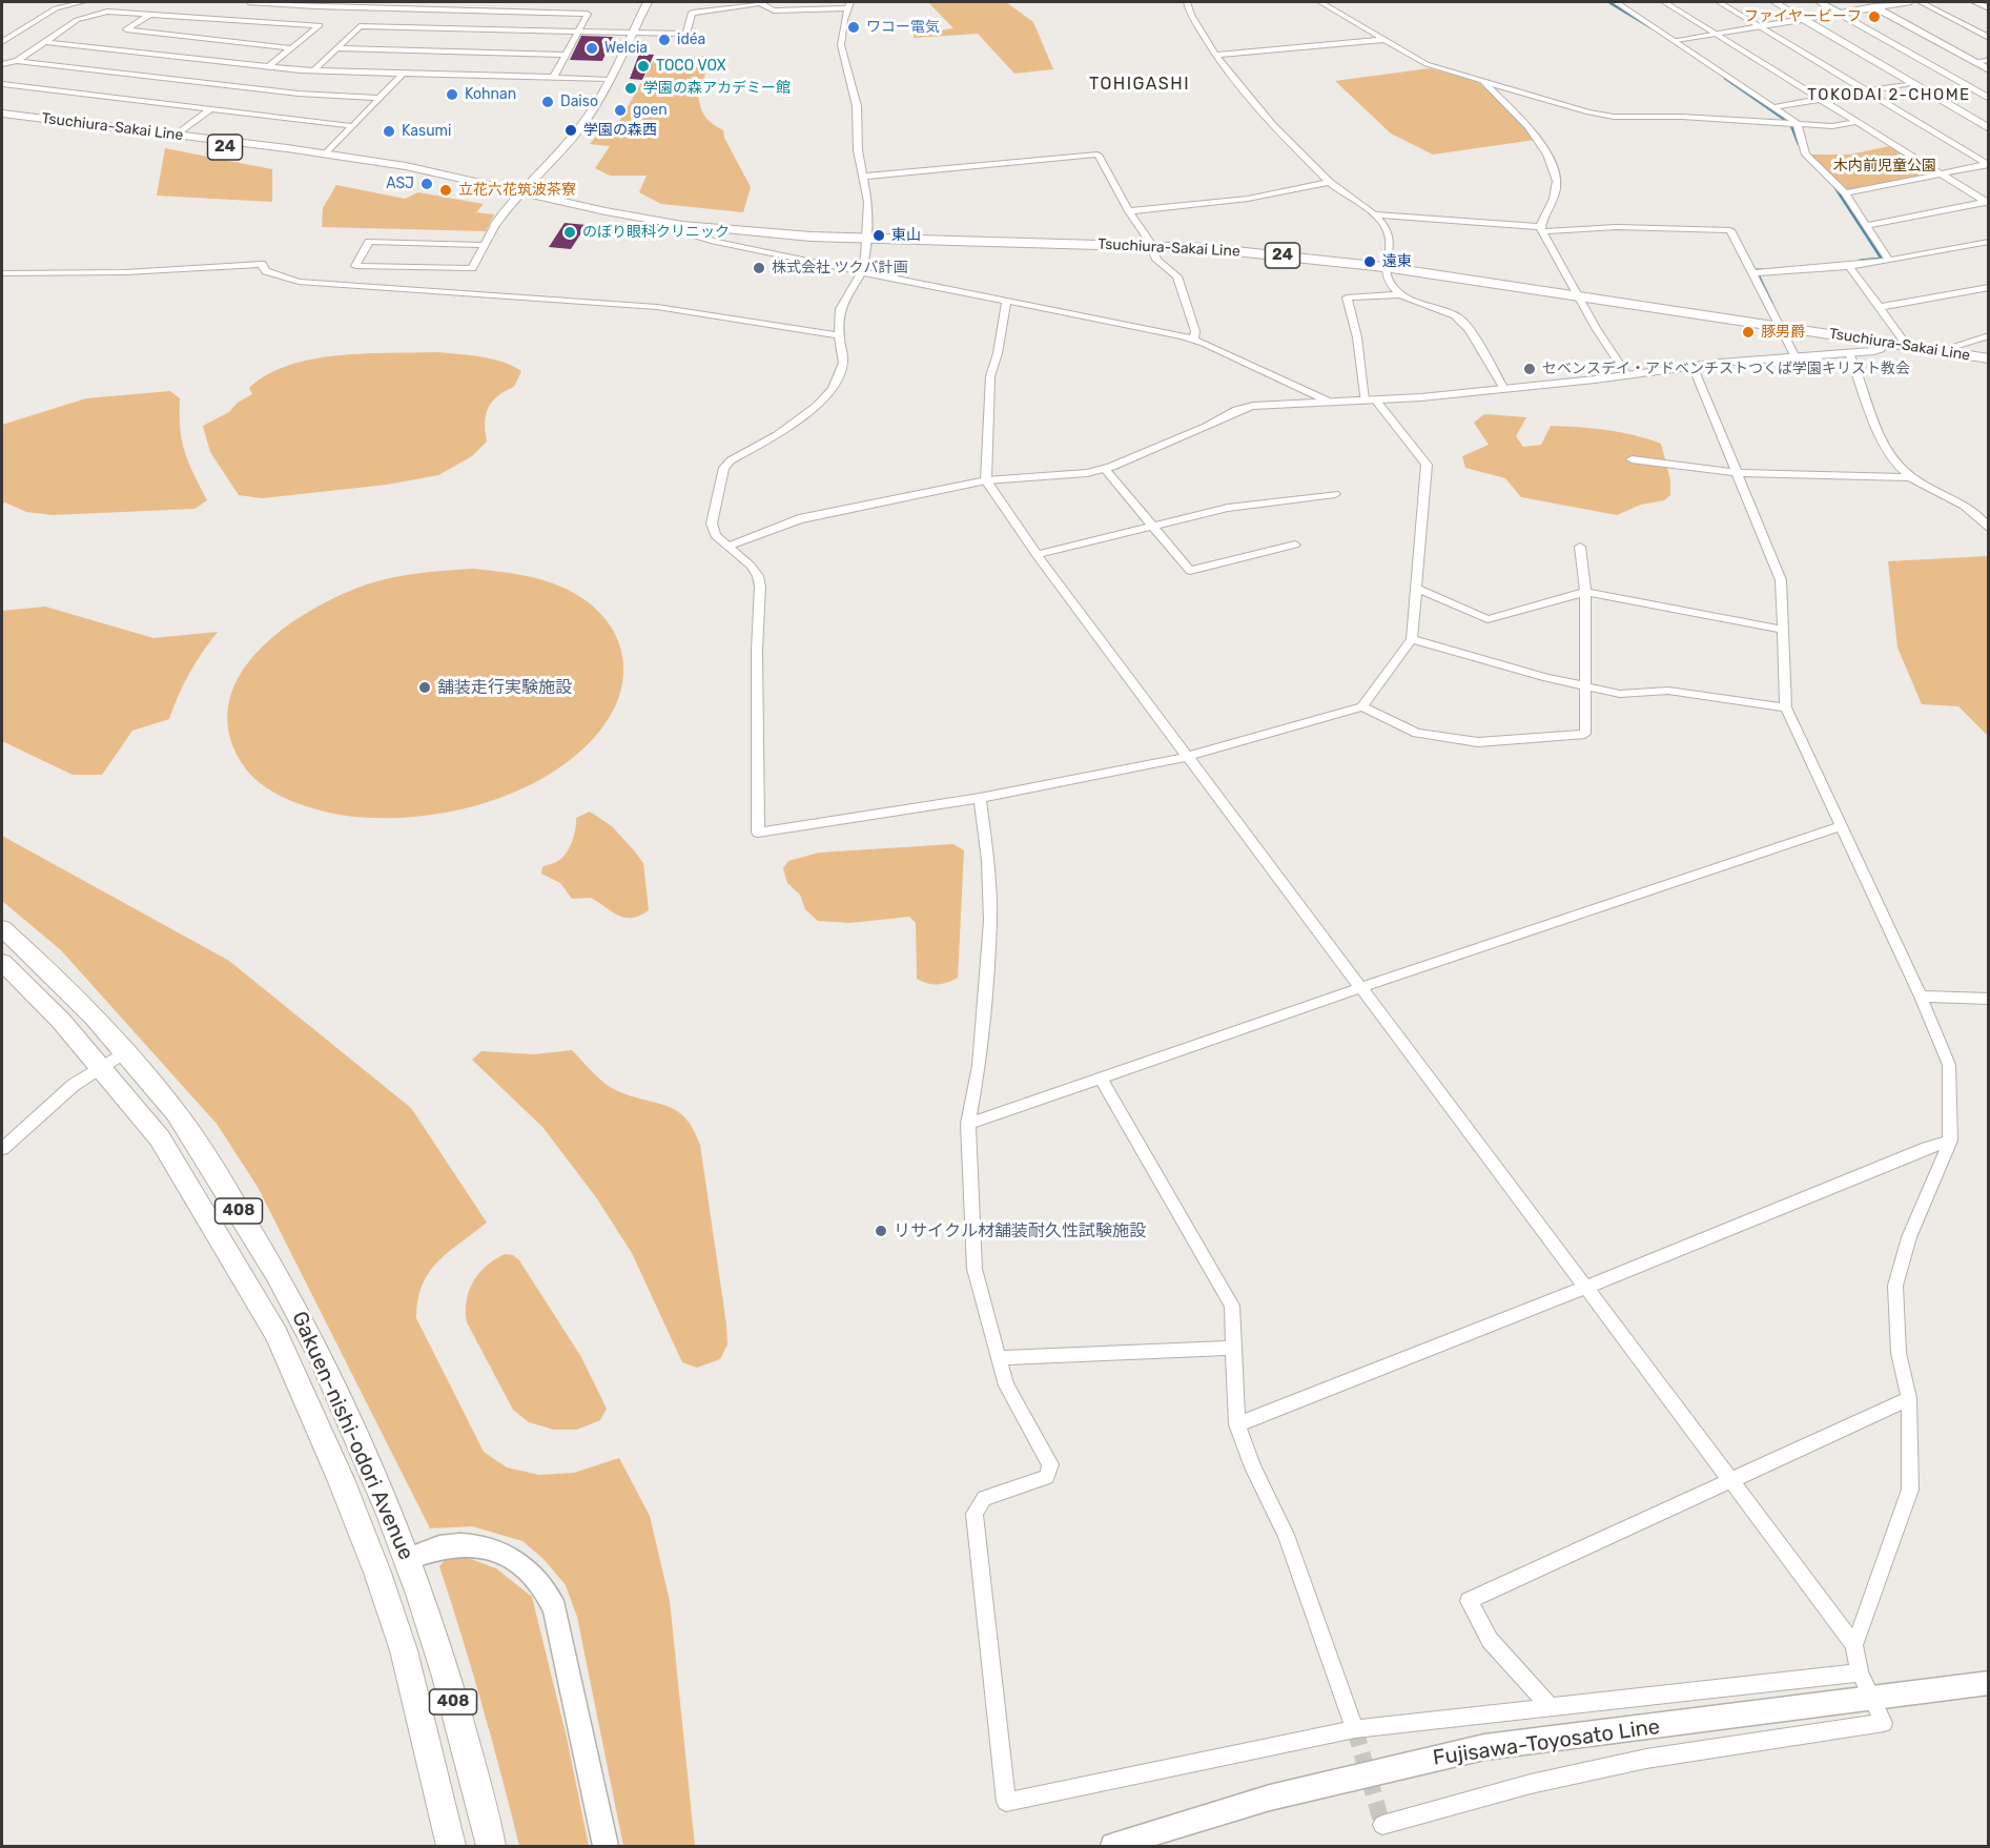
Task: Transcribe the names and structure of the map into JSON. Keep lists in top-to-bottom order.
{
  "streets": {
    "highway": ["408", "Gakuen-nishi-odori Avenue"],
    "main road": ["Tsuchiura-Sakai Line", "24", "Fujisawa-Toyosato Line"]
  },
  "districts": ["TOHIGASHI", "TOKODAI 2-CHOME"],
  "parks": ["木内前児童公園"],
  "places": [
    "ファイヤービーフ",
    "ワコー電気",
    "idéa",
    "Welcia",
    "TOCO VOX",
    "学園の森アカデミー館",
    "Kohnan",
    "Daiso",
    "goen",
    "学園の森西",
    "Kasumi",
    "ASJ",
    "立花六花筑波茶寮",
    "のぼり眼科クリニック",
    "東山",
    "遠東",
    "株式会社 ツクバ計画",
    "豚男爵",
    "セベンスデイ・アドベンチストつくば学園キリスト教会",
    "舗装走行実験施設",
    "リサイクル材舗装耐久性試験施設"
  ]
}
